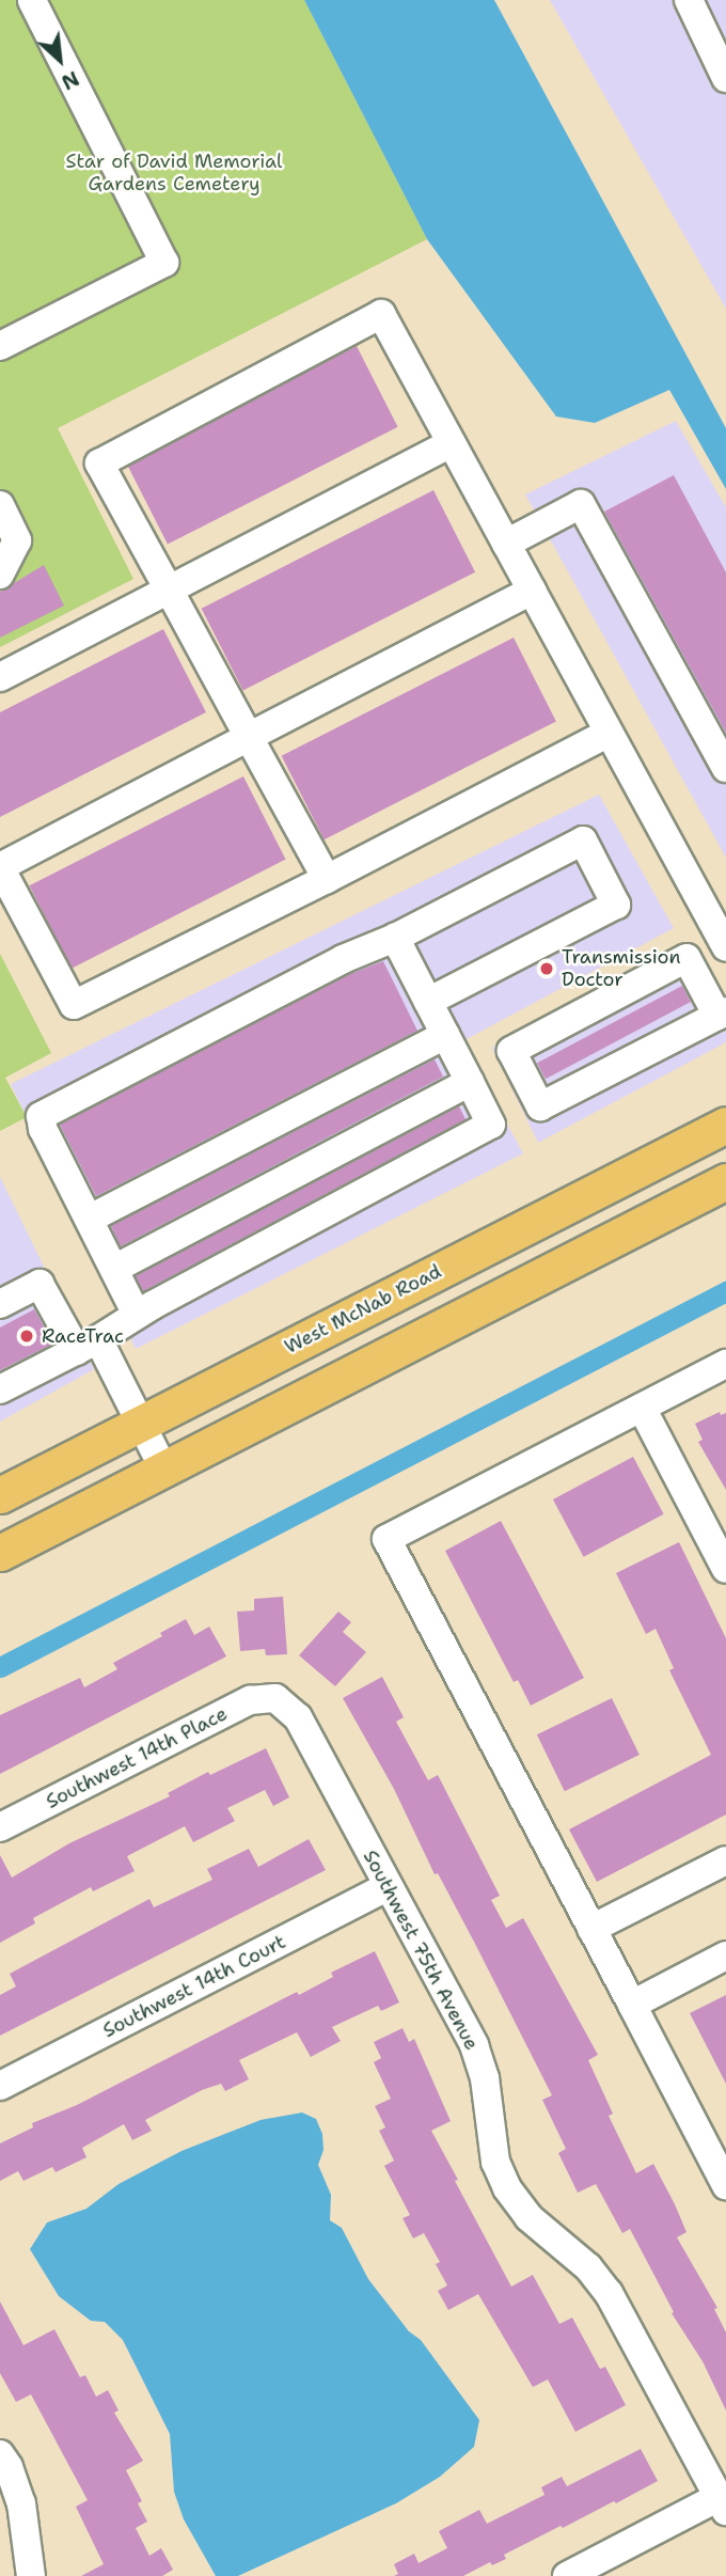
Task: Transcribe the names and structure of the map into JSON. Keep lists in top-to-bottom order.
{
  "streets": {
    "main road": ["West McNab Road"],
    "street": ["Southwest 14th Place", "Southwest 75th Avenue", "Southwest 14th Court"]
  },
  "crossings": [
    ["Southwest 14th Place", "Southwest 75th Avenue"],
    ["Southwest 75th Avenue", "Southwest 14th Court"]
  ],
  "parks": ["Star of David Memorial Gardens Cemetery"],
  "places": ["Transmission Doctor", "RaceTrac"],
  "north": "bottom right"
}
